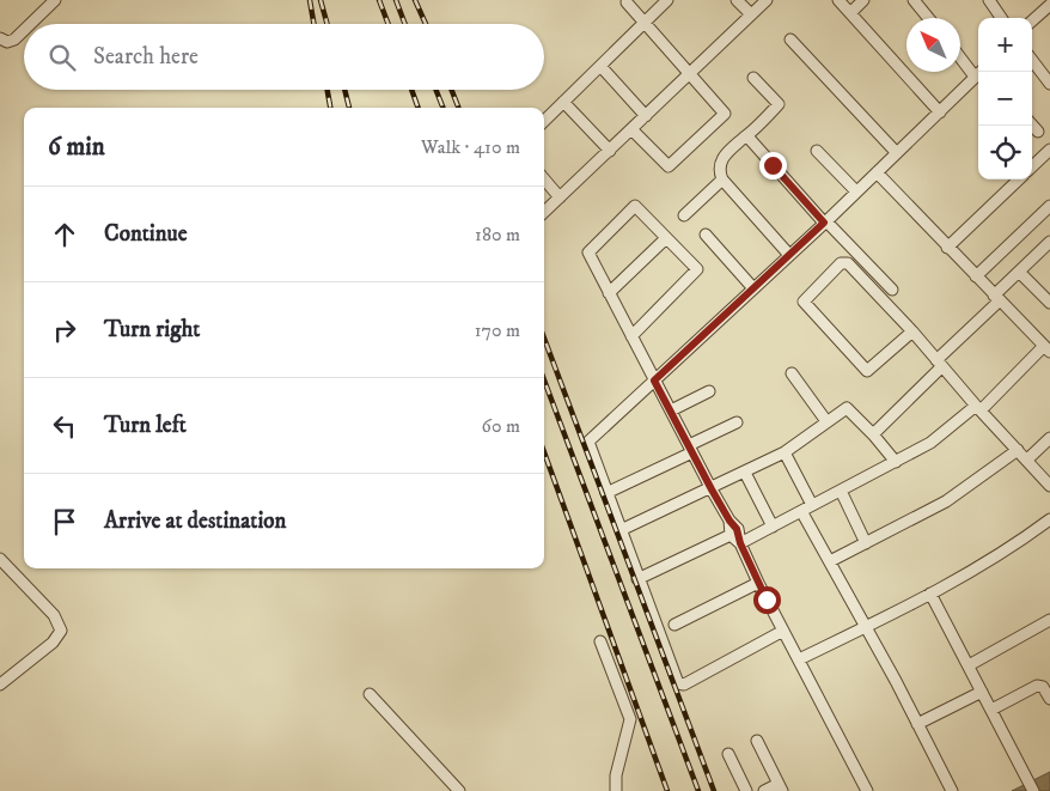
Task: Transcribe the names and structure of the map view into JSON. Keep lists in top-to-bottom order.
{
  "north": "top left",
  "page": {
    "map_buttons": ["+", "−"],
    "search": "Search here",
    "heading": ["6 min", "Walk · 410 m"],
    "list": [
      ["Continue", "180 m"],
      ["Turn right", "170 m"],
      ["Turn left", "60 m"],
      "Arrive at destination"
    ]
  }
}
